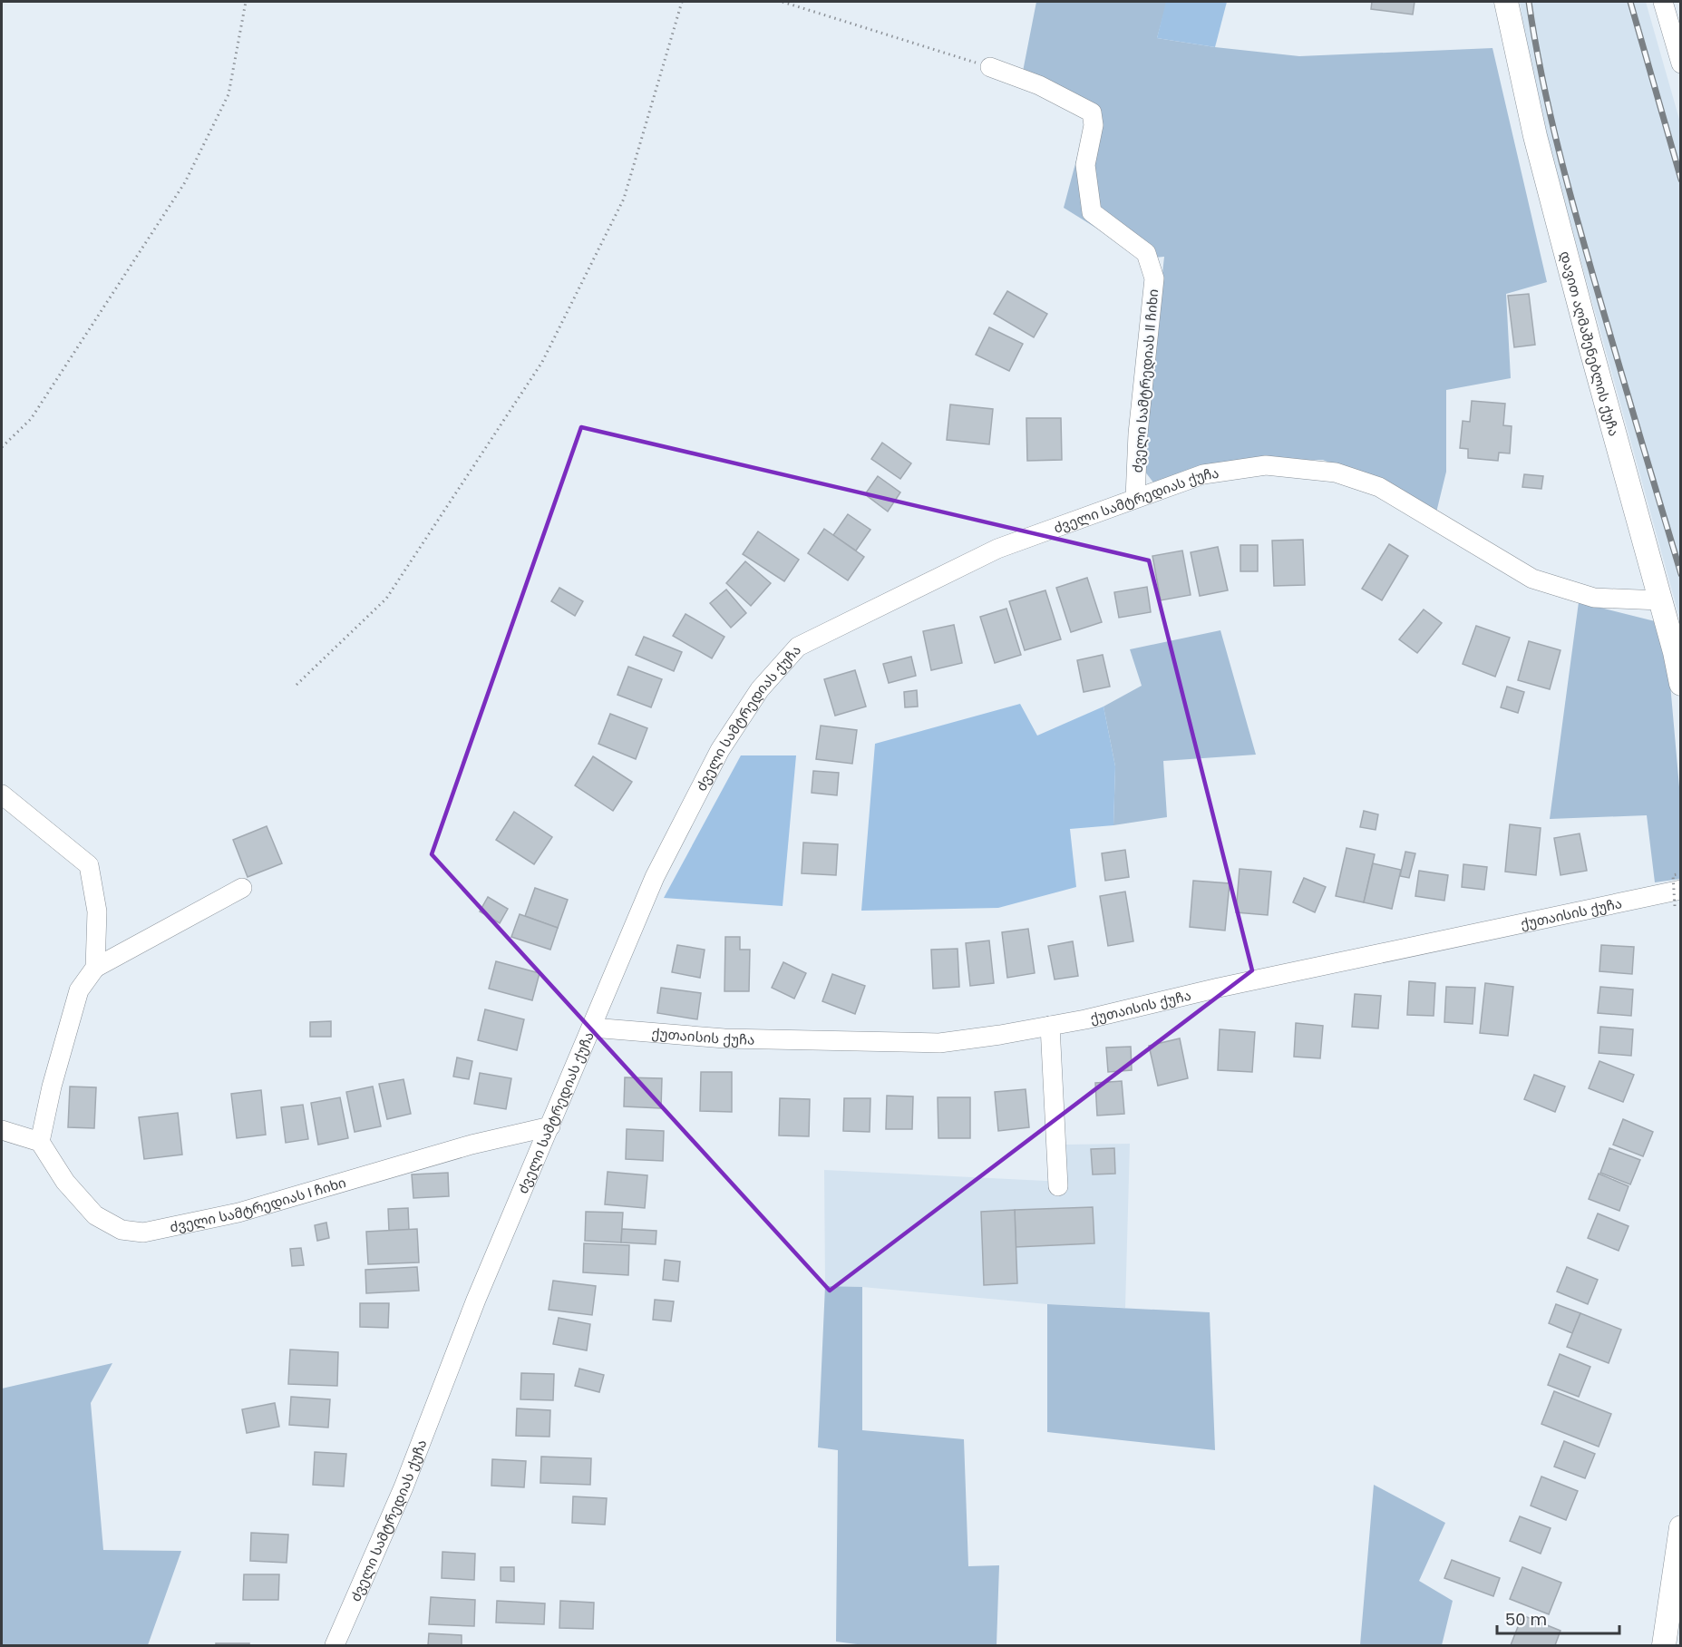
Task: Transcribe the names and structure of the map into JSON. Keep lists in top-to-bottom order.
{
  "streets": {
    "main road": ["დავით აღმაშენებლის ქუჩა"],
    "street": [
      "ძველი სამტრედიას II ჩიხი",
      "ძველი სამტრედიას ქუჩა",
      "ქუთაისის ქუჩა",
      "ძველი სამტრედიას I ჩიხი"
    ]
  },
  "crossings": [
    ["დავით აღმაშენებლის ქუჩა", "ძველი სამტრედიას ქუჩა"],
    ["ძველი სამტრედიას II ჩიხი", "ძველი სამტრედიას ქუჩა"],
    ["ძველი სამტრედიას ქუჩა", "ქუთაისის ქუჩა"],
    ["ძველი სამტრედიას ქუჩა", "ძველი სამტრედიას I ჩიხი"]
  ],
  "scale_bar": "50 m"
}
